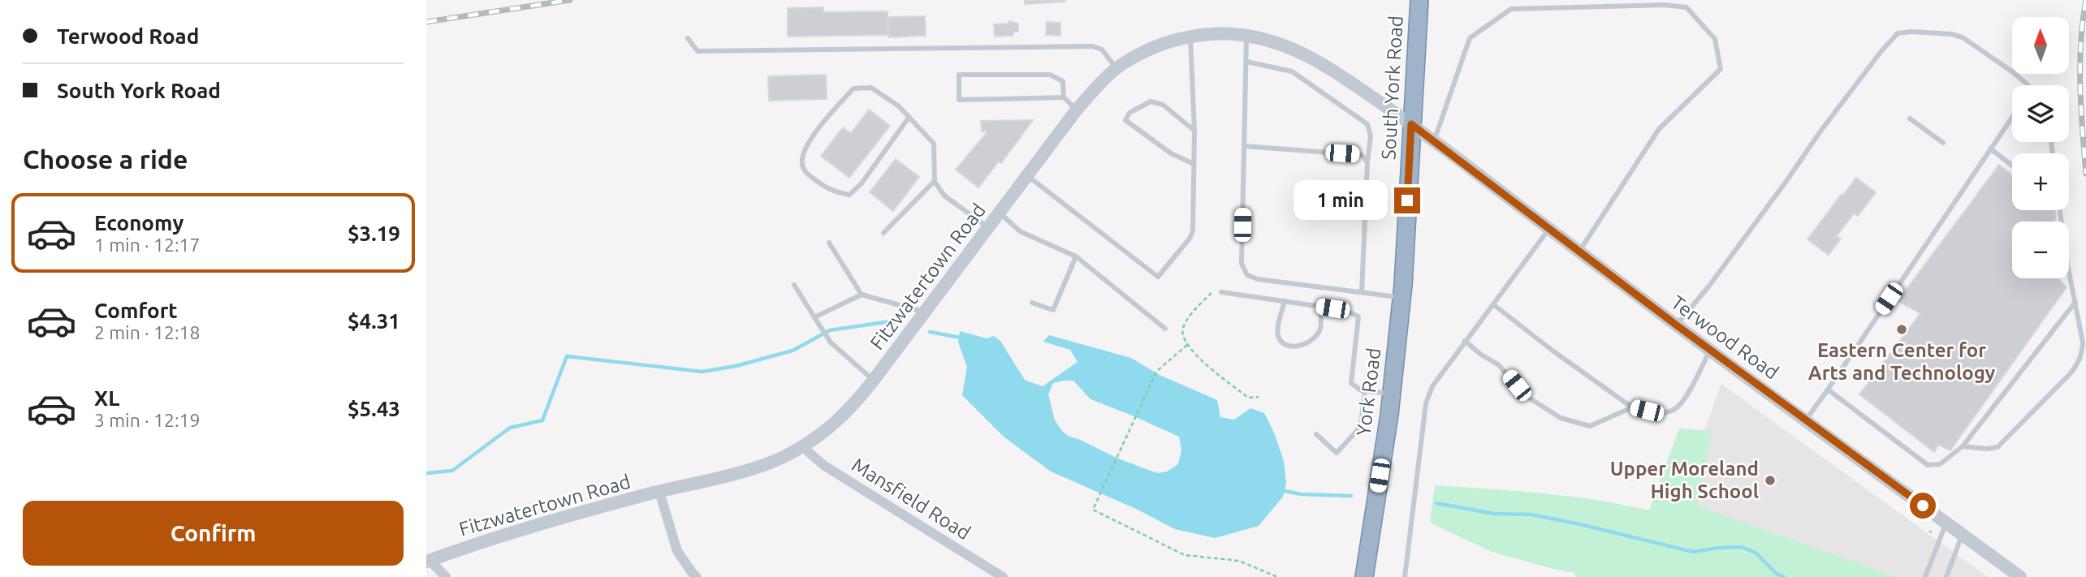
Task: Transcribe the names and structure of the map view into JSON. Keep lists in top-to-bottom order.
{
  "streets": {
    "highway": ["South York Road", "York Road"],
    "street": ["Fitzwatertown Road", "Terwood Road", "Mansfield Road"]
  },
  "crossings": [
    ["South York Road", "Fitzwatertown Road"],
    ["South York Road", "Terwood Road"],
    ["South York Road", "York Road"],
    ["Fitzwatertown Road", "Terwood Road"],
    ["Fitzwatertown Road", "Mansfield Road"]
  ],
  "places": ["Eastern Center for Arts and Technology", "Upper Moreland High School"],
  "north": "top",
  "page": {
    "banner": ["Terwood Road", "South York Road"],
    "map_buttons": ["+", "−"],
    "heading": "Choose a ride",
    "bubble": "1 min",
    "list": [
      {
        "name": "Economy",
        "note": "1 min · 12:17",
        "value": "$3.19"
      },
      {
        "name": "Comfort",
        "note": "2 min · 12:18",
        "value": "$4.31"
      },
      {
        "name": "XL",
        "note": "3 min · 12:19",
        "value": "$5.43"
      }
    ],
    "buttons": "Confirm"
  }
}
